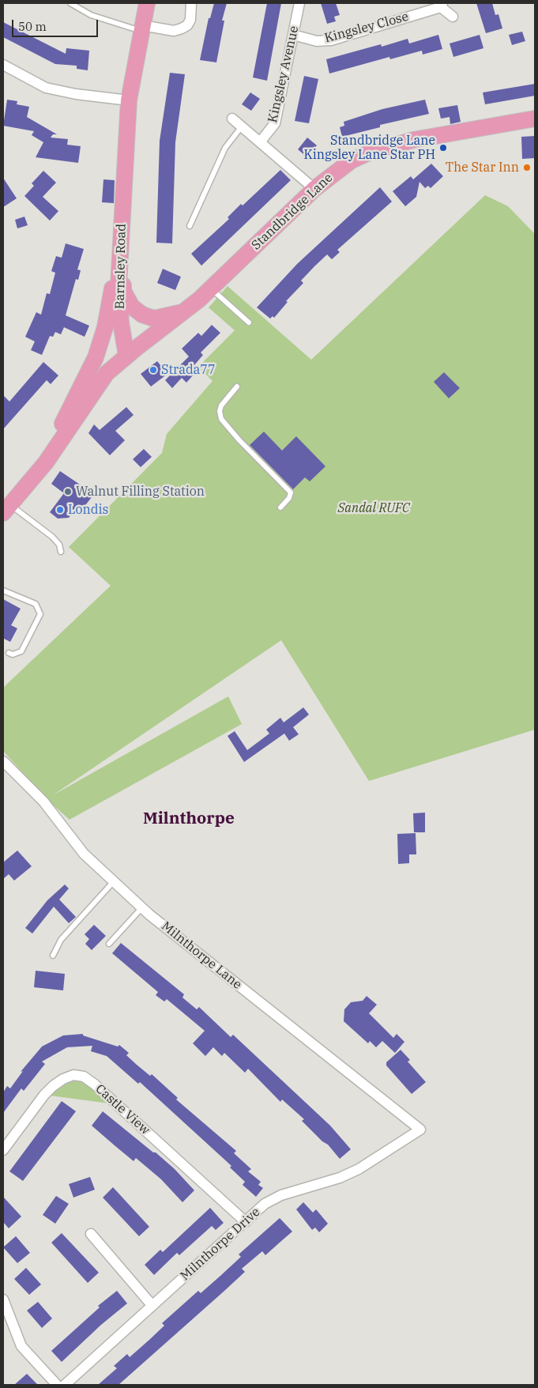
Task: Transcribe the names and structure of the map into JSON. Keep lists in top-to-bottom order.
{
  "streets": {
    "main road": ["Standbridge Lane", "Barnsley Road"],
    "street": [
      "Kingsley Close",
      "Kingsley Avenue",
      "Milnthorpe Lane",
      "Castle View",
      "Milnthorpe Drive"
    ]
  },
  "crossings": [
    ["Kingsley Close", "Kingsley Avenue"],
    ["Standbridge Lane", "Barnsley Road"],
    ["Milnthorpe Lane", "Milnthorpe Drive"],
    ["Castle View", "Milnthorpe Drive"]
  ],
  "districts": ["Milnthorpe"],
  "parks": ["Sandal RUFC"],
  "places": [
    "Standbridge Lane Kingsley Lane Star PH",
    "The Star Inn",
    "Strada77",
    "Walnut Filling Station",
    "Londis"
  ],
  "scale_bar": "50 m"
}
